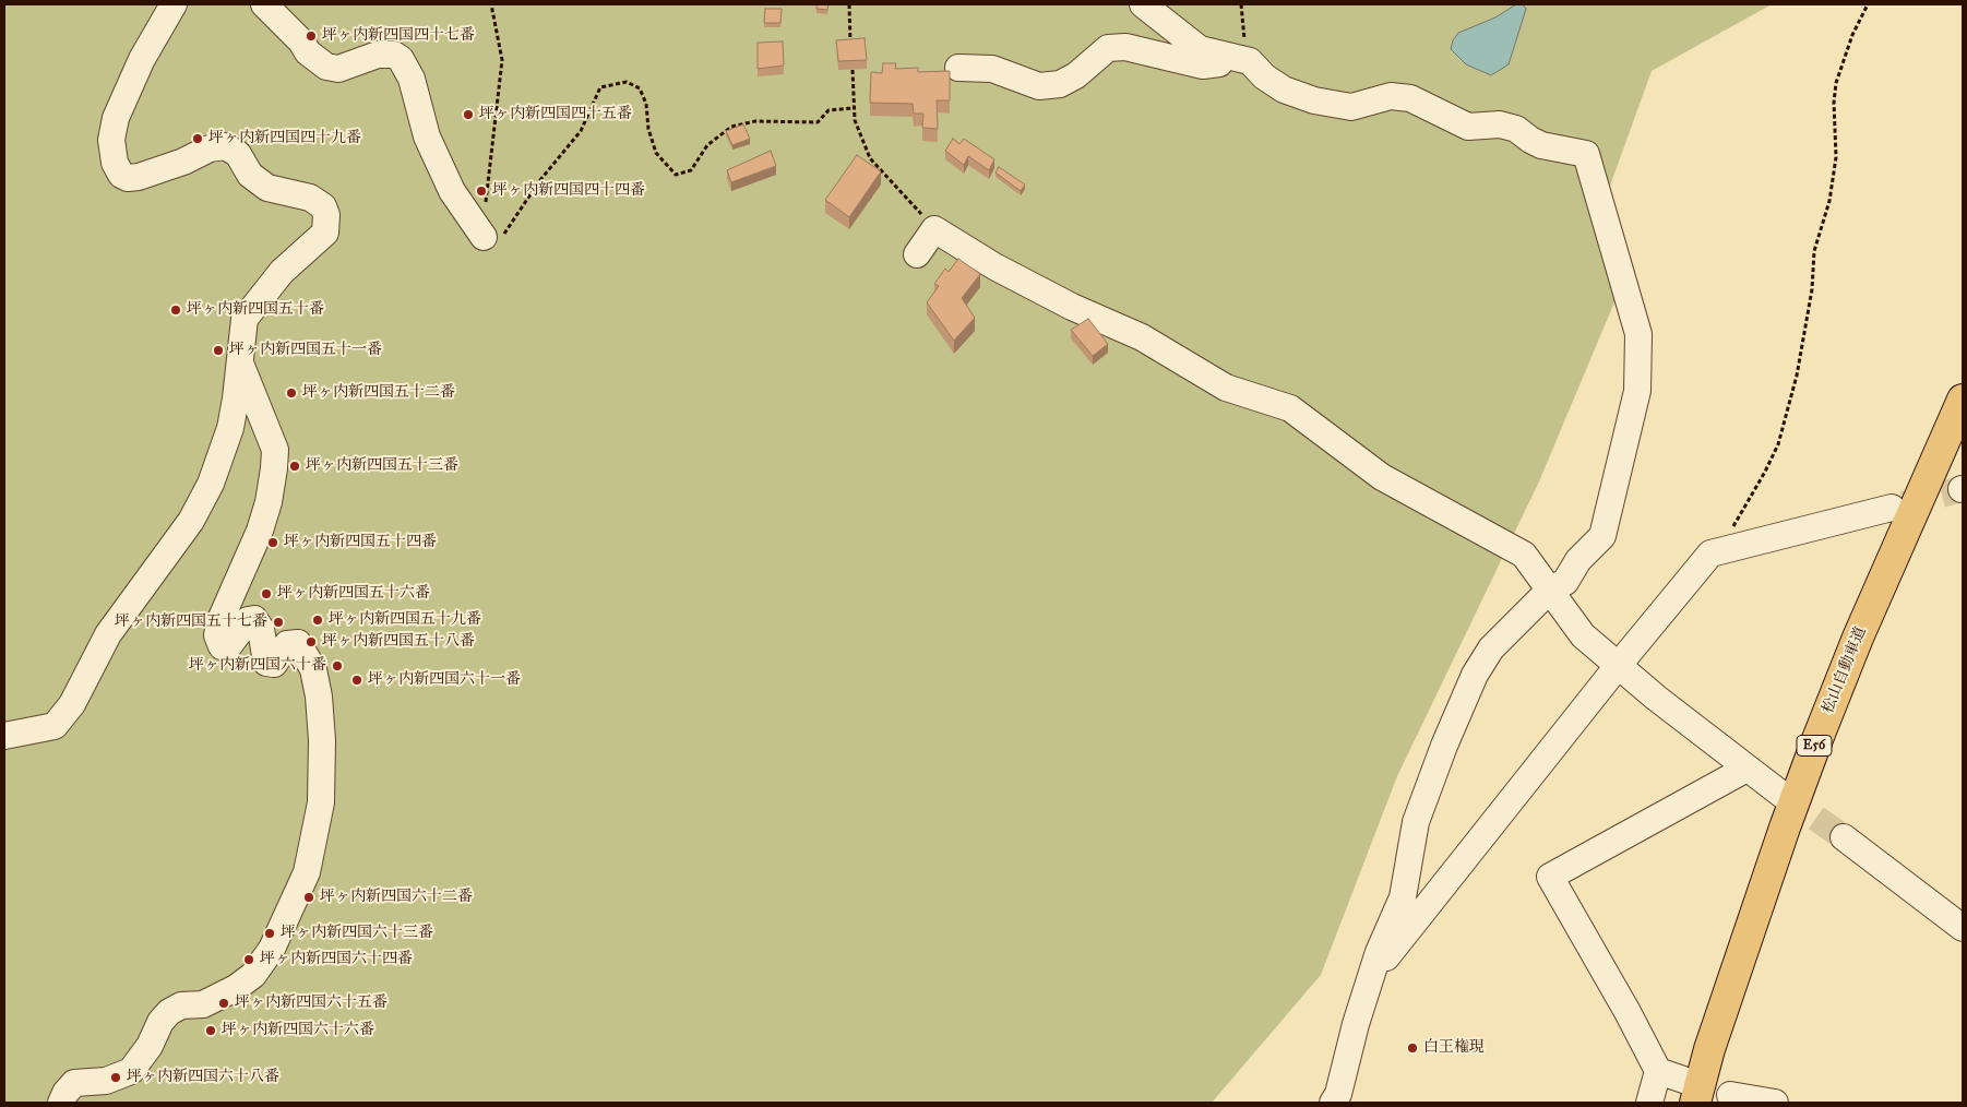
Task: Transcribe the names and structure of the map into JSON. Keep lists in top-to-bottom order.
{
  "streets": {
    "highway": ["松山自動車道", "E56"]
  },
  "places": [
    "坪ヶ内新四国四十七番",
    "坪ヶ内新四国四十五番",
    "坪ヶ内新四国四十九番",
    "坪ヶ内新四国四十四番",
    "坪ヶ内新四国五十番",
    "坪ヶ内新四国五十一番",
    "坪ヶ内新四国五十二番",
    "坪ヶ内新四国五十三番",
    "坪ヶ内新四国五十四番",
    "坪ヶ内新四国五十六番",
    "坪ヶ内新四国五十九番",
    "坪ヶ内新四国五十七番",
    "坪ヶ内新四国五十八番",
    "坪ヶ内新四国六十番",
    "坪ヶ内新四国六十一番",
    "坪ヶ内新四国六十二番",
    "坪ヶ内新四国六十三番",
    "坪ヶ内新四国六十四番",
    "坪ヶ内新四国六十五番",
    "坪ヶ内新四国六十六番",
    "白王権現",
    "坪ヶ内新四国六十八番"
  ]
}
